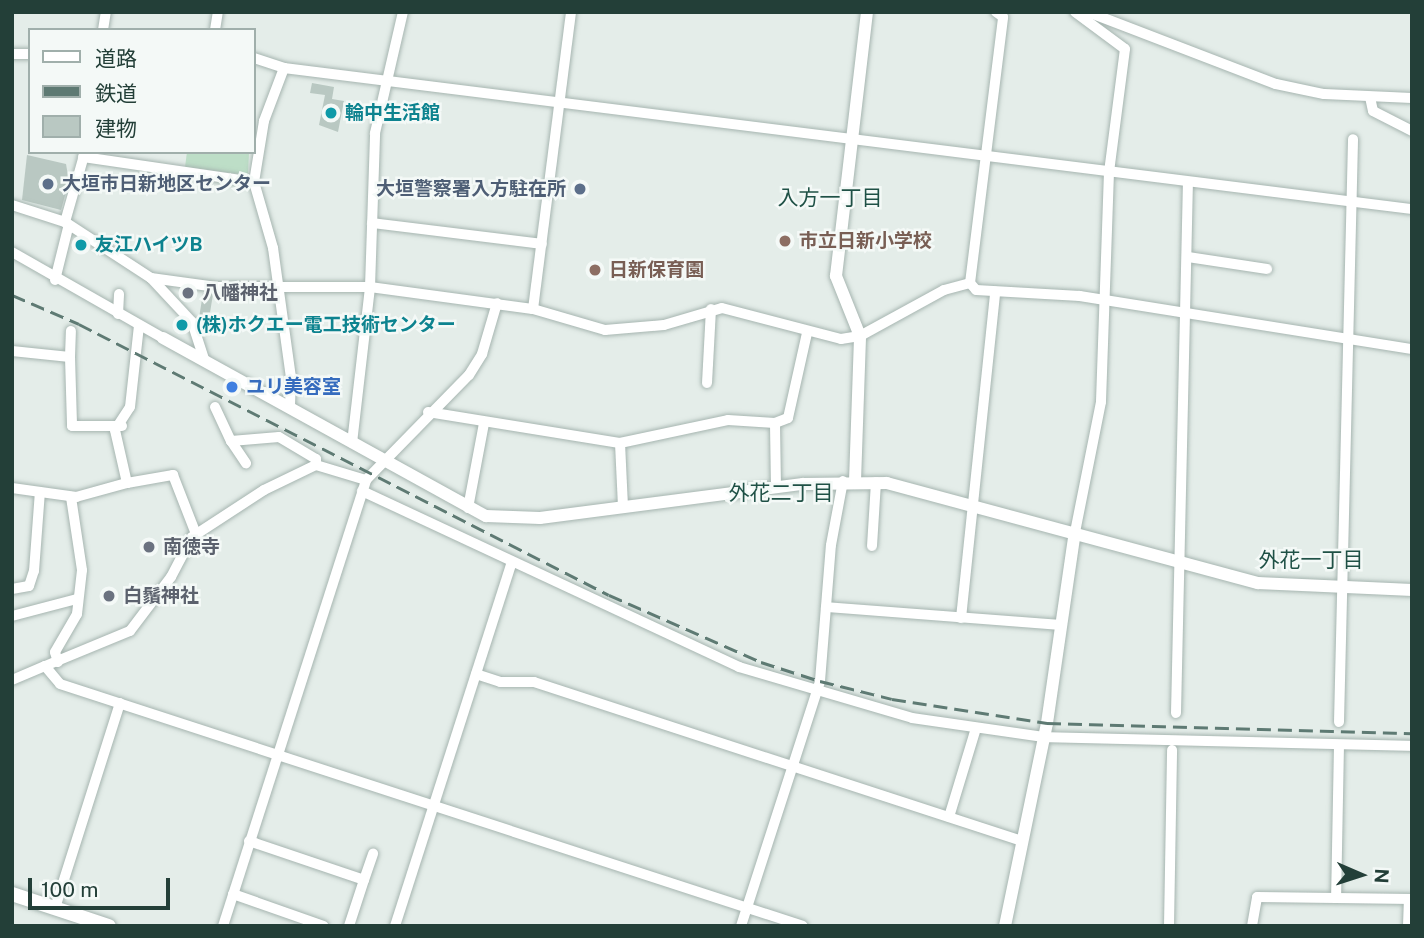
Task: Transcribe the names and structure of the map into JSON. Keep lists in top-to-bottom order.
{
  "districts": ["入方一丁目", "外花二丁目", "外花一丁目"],
  "places": [
    "輪中生活館",
    "大垣市日新地区センター",
    "大垣警察署入方駐在所",
    "市立日新小学校",
    "友江ハイツB",
    "日新保育園",
    "八幡神社",
    "(株)ホクエー電工技術センター",
    "ユリ美容室",
    "南徳寺",
    "白鬚神社"
  ],
  "legend": ["道路", "鉄道", "建物"],
  "scale_bar": "100 m",
  "north": "right"
}
